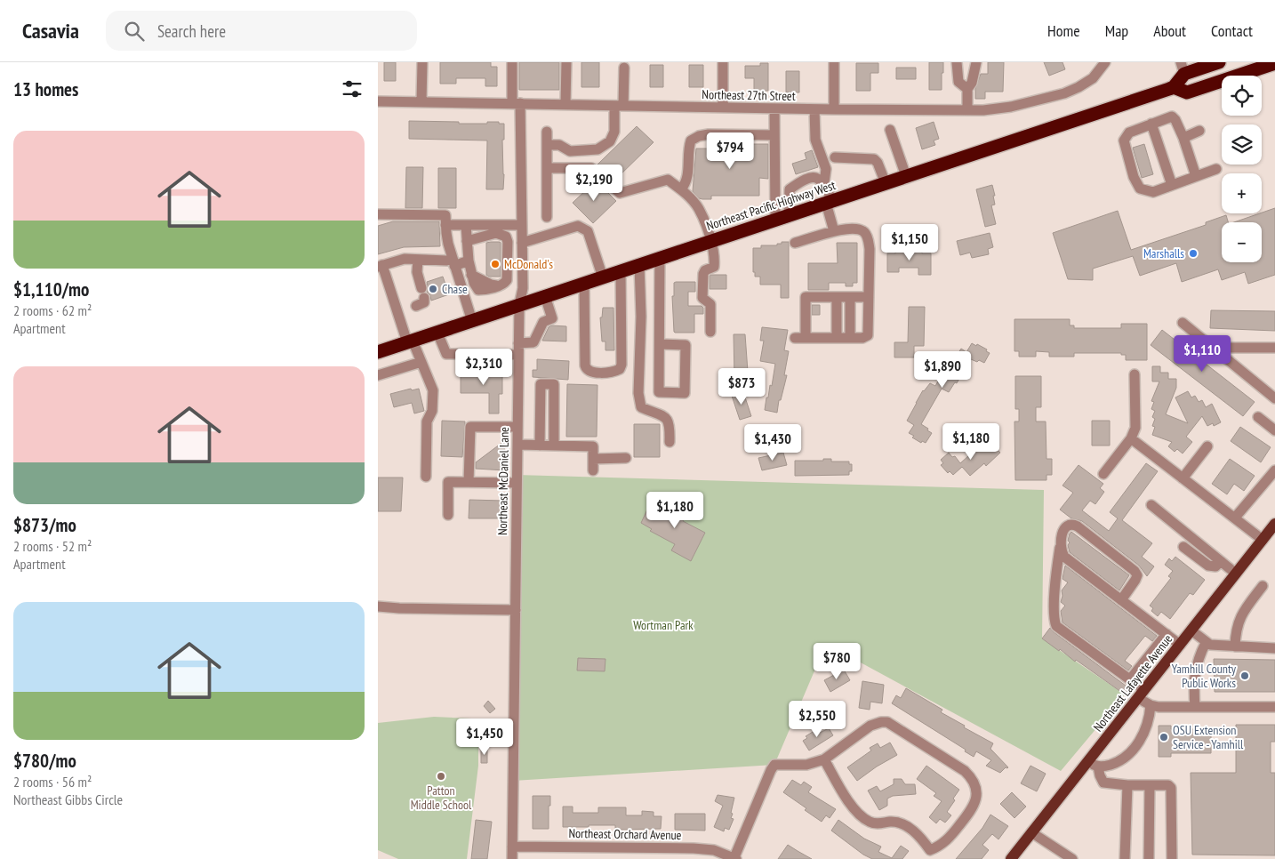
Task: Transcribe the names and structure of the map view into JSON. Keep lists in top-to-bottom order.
{
  "streets": {
    "highway": ["Northeast Pacific Highway West"],
    "main road": ["Northeast Lafayette Avenue"],
    "street": ["Northeast 27th Street", "Northeast McDaniel Lane", "Northeast Orchard Avenue"]
  },
  "crossings": [
    ["Northeast 27th Street", "Northeast McDaniel Lane"],
    ["Northeast Pacific Highway West", "Northeast McDaniel Lane"],
    ["Northeast McDaniel Lane", "Northeast Orchard Avenue"]
  ],
  "parks": ["Wortman Park"],
  "places": [
    "Marshalls",
    "McDonald's",
    "Chase",
    "Yamhill County Public Works",
    "OSU Extension Service - Yamhill",
    "Patton Middle School"
  ],
  "page": {
    "header": "Casavia",
    "search": "Search here",
    "nav": [
      "Home",
      "Map",
      "About",
      "Contact"
    ],
    "heading": "13 homes",
    "map_buttons": ["+", "−"],
    "list": [
      {
        "name": "$1,110/mo",
        "note": "2 rooms · 62 m² · Apartment"
      },
      {
        "name": "$873/mo",
        "note": "2 rooms · 52 m² · Apartment"
      },
      {
        "name": "$780/mo",
        "note": "2 rooms · 56 m² · Northeast Gibbs Circle"
      }
    ],
    "price": [
      "$794",
      "$2,190",
      "$1,150",
      "$1,110",
      "$2,310",
      "$1,890",
      "$873",
      "$1,180",
      "$1,430",
      "$1,180",
      "$780",
      "$2,550",
      "$1,450"
    ]
  }
}
